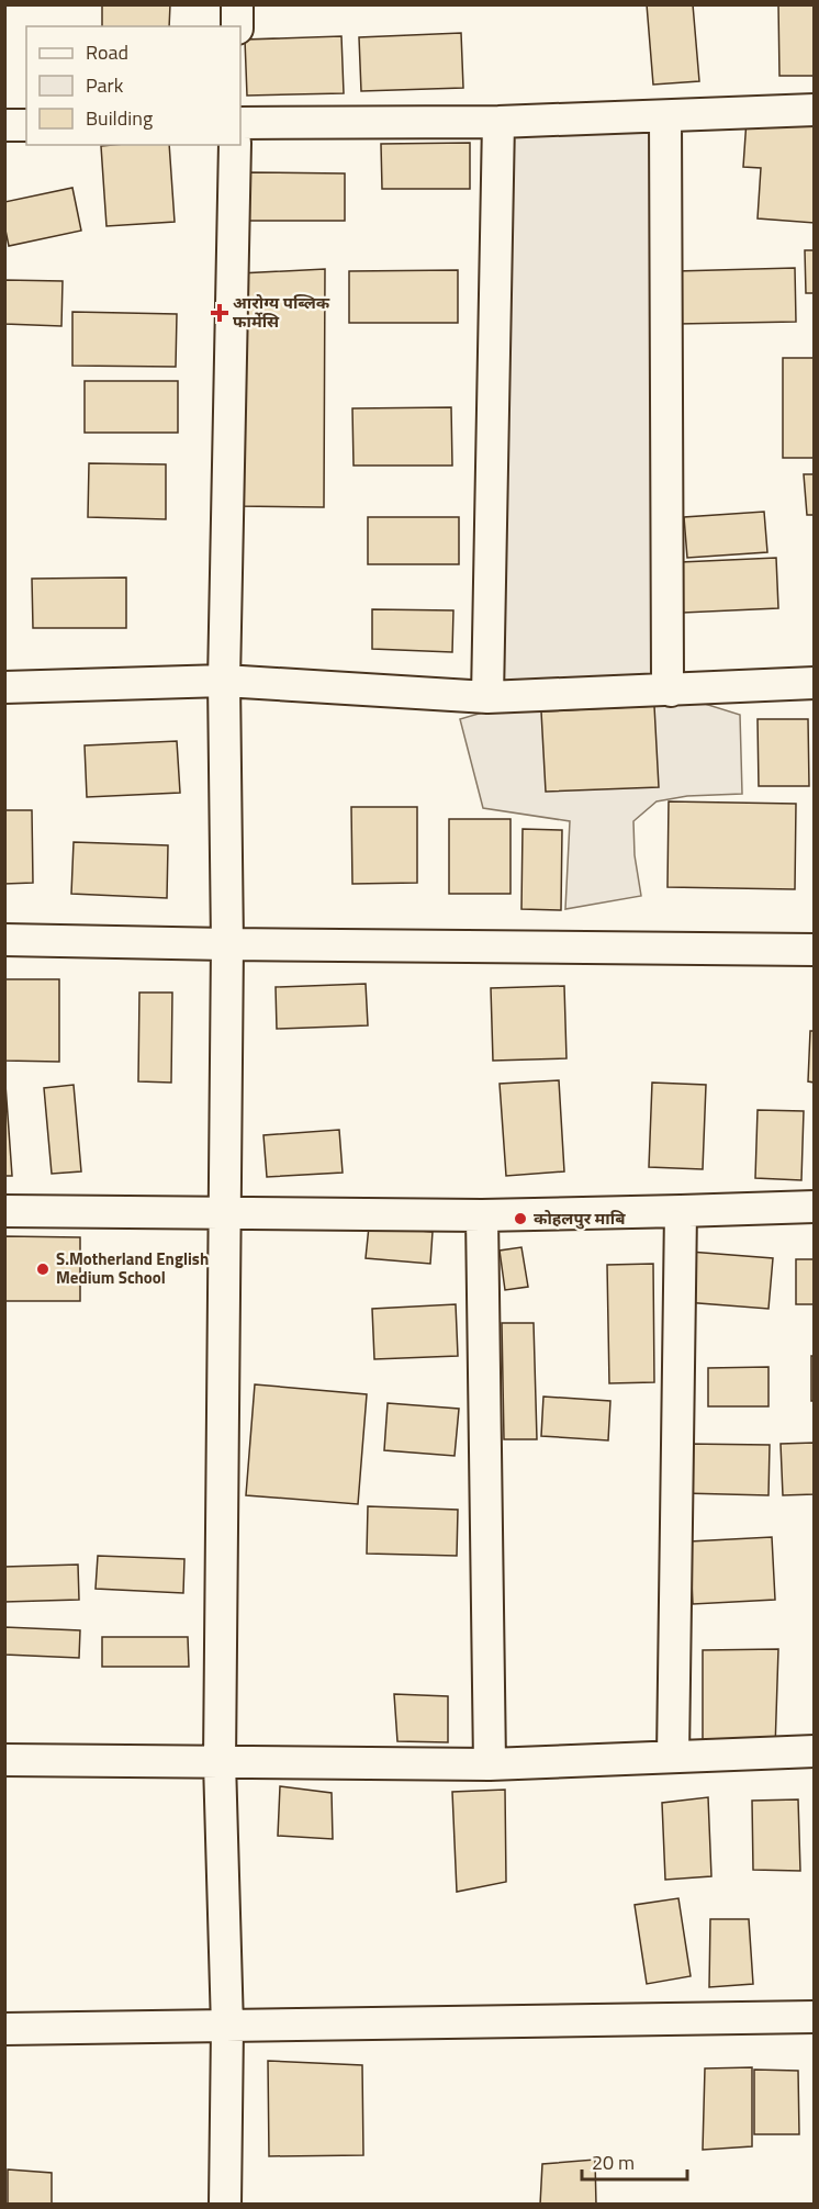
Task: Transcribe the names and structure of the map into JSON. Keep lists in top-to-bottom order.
{
  "places": {
    "health": ["आरोग्य पब्लिक फार्मेसि"],
    "other": ["कोहलपुर माबि", "S.Motherland English Medium School"]
  },
  "legend": ["Road", "Park", "Building"],
  "scale_bar": "20 m"
}
